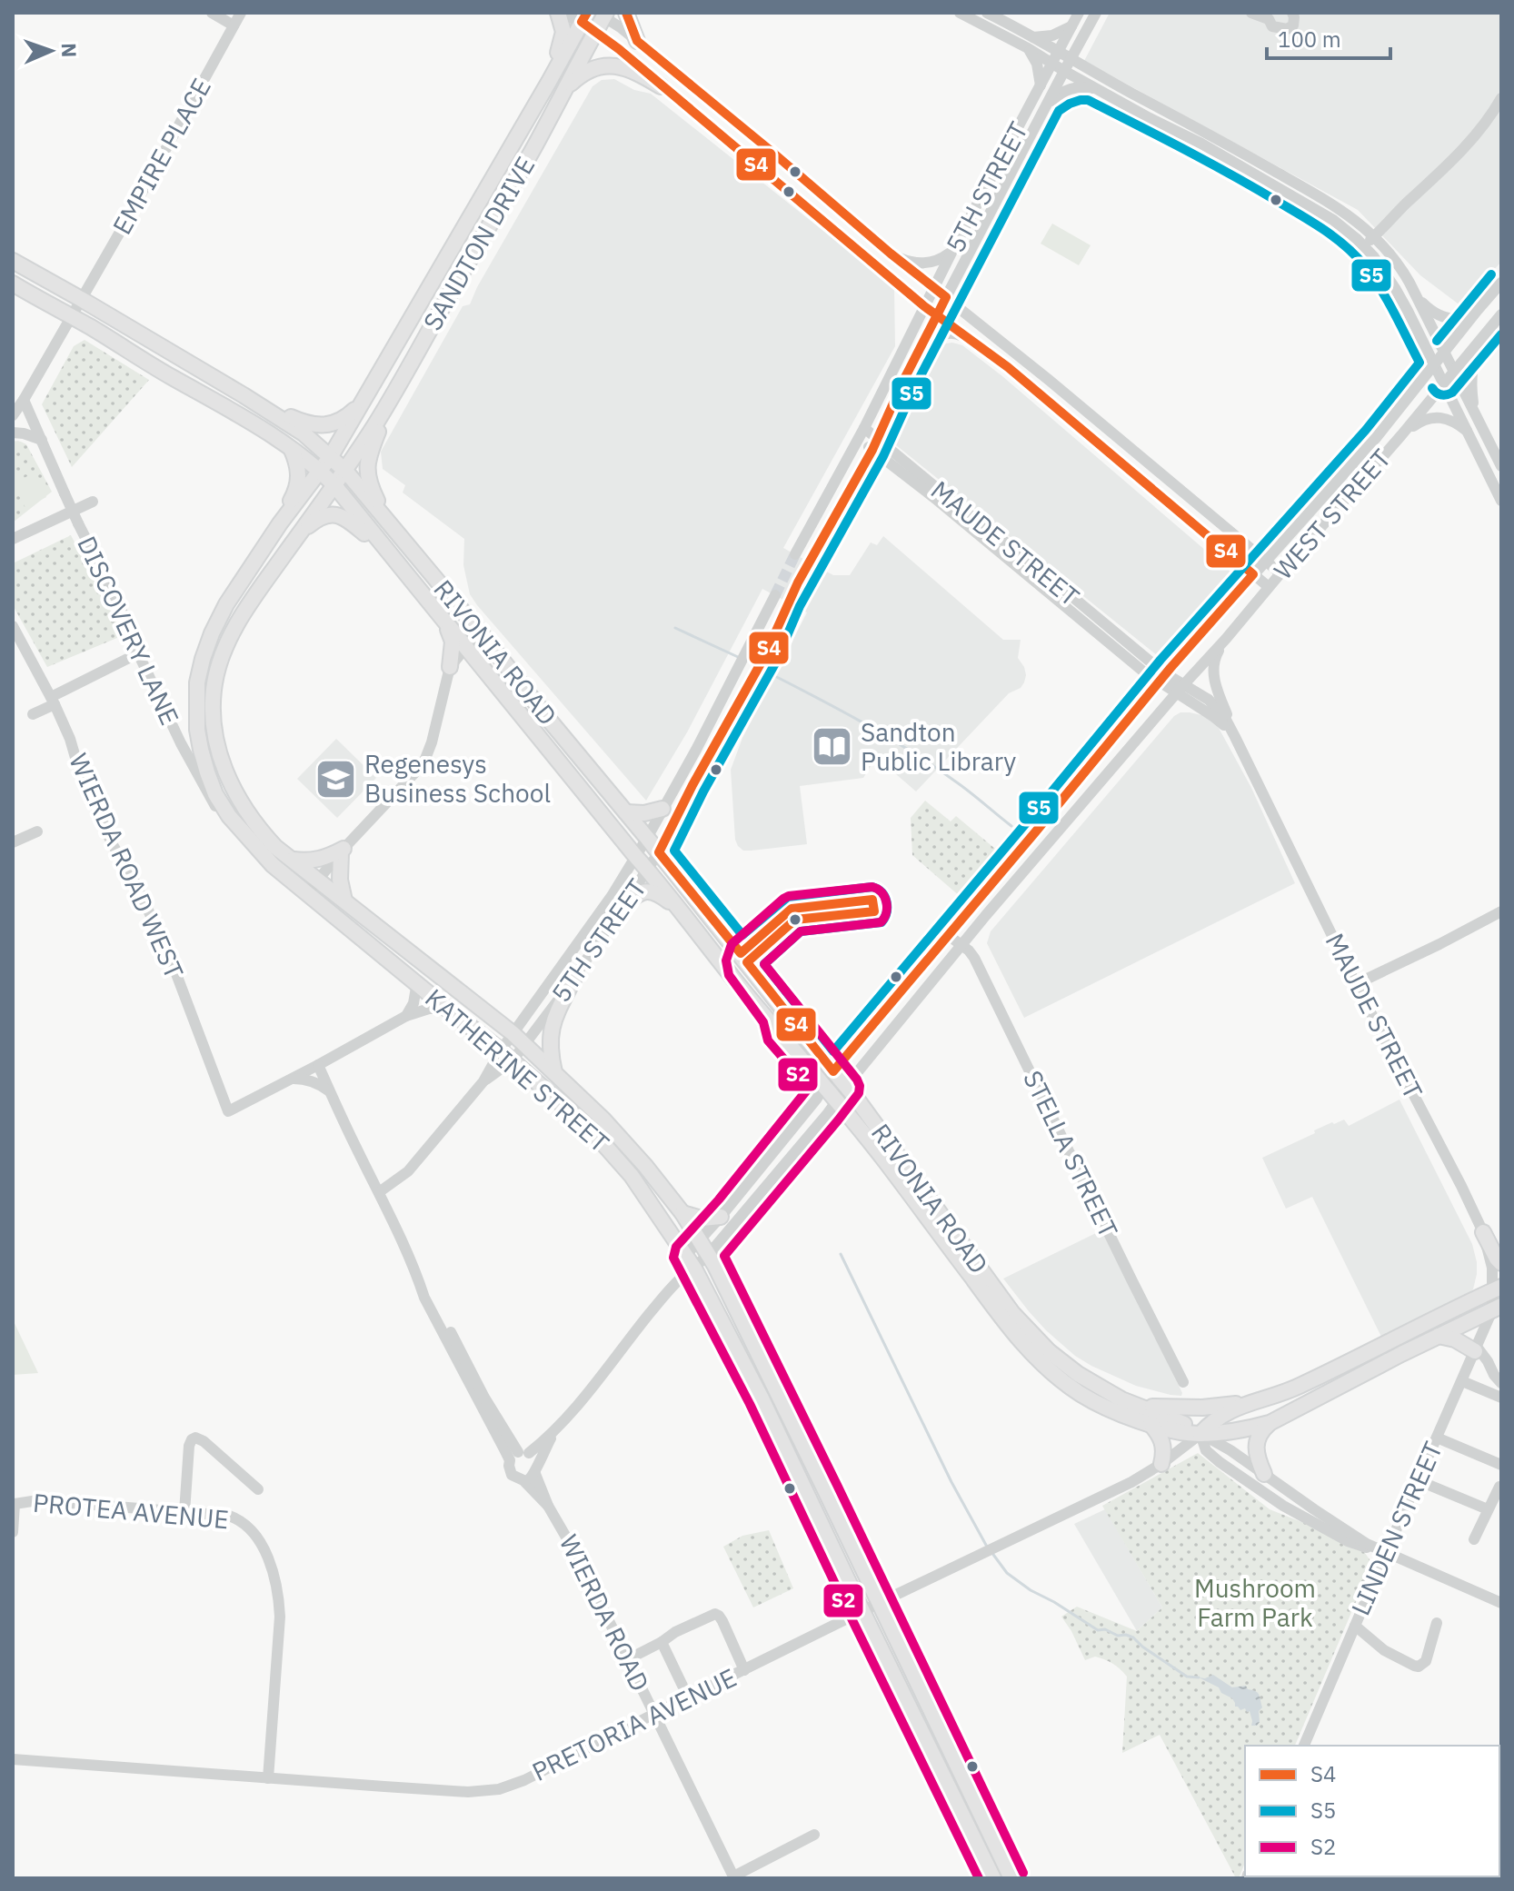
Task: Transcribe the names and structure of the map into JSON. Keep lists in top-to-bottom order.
{
  "streets": {
    "main road": ["SANDTON DRIVE", "RIVONIA ROAD", "KATHERINE STREET"],
    "street": [
      "EMPIRE PLACE",
      "5TH STREET",
      "WEST STREET",
      "MAUDE STREET",
      "DISCOVERY LANE",
      "WIERDA ROAD WEST",
      "STELLA STREET",
      "PROTEA AVENUE",
      "LINDEN STREET",
      "WIERDA ROAD",
      "PRETORIA AVENUE"
    ]
  },
  "crossings": [
    ["EMPIRE PLACE", "DISCOVERY LANE"],
    ["EMPIRE PLACE", "RIVONIA ROAD"],
    ["5TH STREET", "MAUDE STREET"],
    ["5TH STREET", "RIVONIA ROAD"],
    ["5TH STREET", "KATHERINE STREET"],
    ["SANDTON DRIVE", "RIVONIA ROAD"],
    ["SANDTON DRIVE", "KATHERINE STREET"],
    ["WEST STREET", "MAUDE STREET"],
    ["WEST STREET", "RIVONIA ROAD"],
    ["WEST STREET", "KATHERINE STREET"],
    ["WEST STREET", "STELLA STREET"],
    ["WEST STREET", "WIERDA ROAD"],
    ["MAUDE STREET", "RIVONIA ROAD"],
    ["MAUDE STREET", "LINDEN STREET"],
    ["DISCOVERY LANE", "KATHERINE STREET"],
    ["RIVONIA ROAD", "KATHERINE STREET"],
    ["RIVONIA ROAD", "LINDEN STREET"],
    ["RIVONIA ROAD", "PRETORIA AVENUE"],
    ["KATHERINE STREET", "PRETORIA AVENUE"],
    ["PROTEA AVENUE", "PRETORIA AVENUE"],
    ["WIERDA ROAD", "PRETORIA AVENUE"]
  ],
  "parks": ["Mushroom Farm Park"],
  "places": {
    "library": ["Sandton Public Library"],
    "school or university": ["Regenesys Business School"]
  },
  "lines": ["transit line S4", "transit line S5", "transit line S2"],
  "legend": ["S4", "S5", "S2"],
  "scale_bar": "100 m",
  "north": "right"
}
